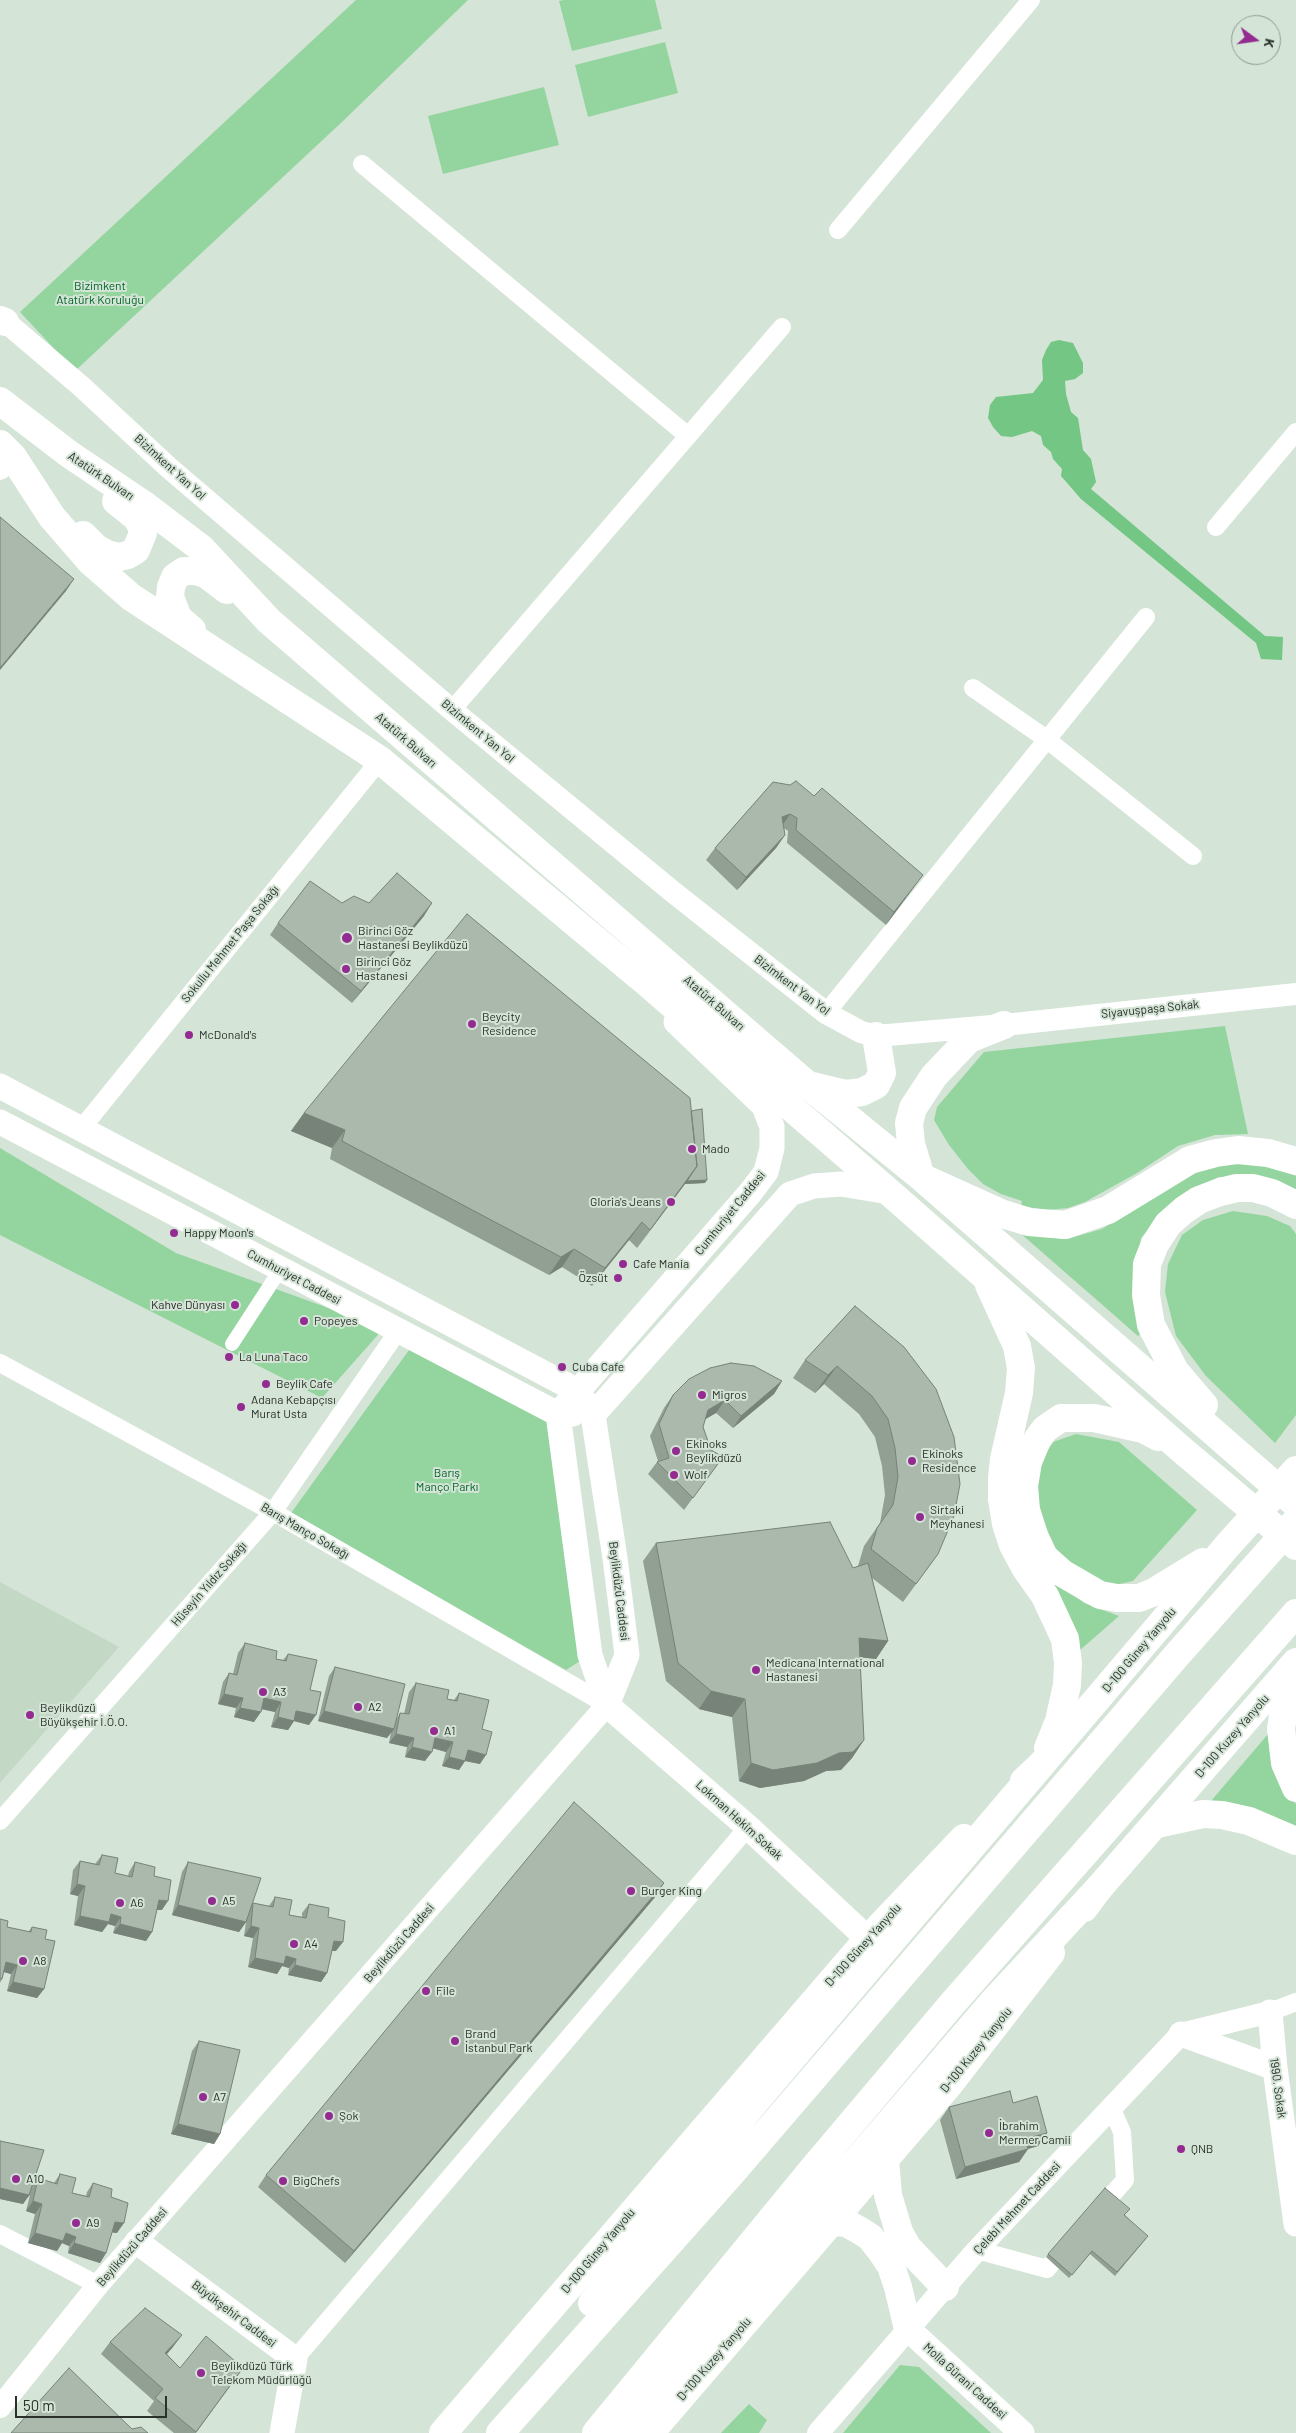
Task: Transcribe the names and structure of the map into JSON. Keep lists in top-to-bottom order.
{
  "streets": {
    "main road": [
      "Atatürk Bulvarı",
      "Cumhuriyet Caddesi",
      "Beylikdüzü Caddesi",
      "D-100 Güney Yanyolu",
      "D-100 Kuzey Yanyolu",
      "Lokman Hekim Sokak",
      "1990. Sokak",
      "Büyükşehir Caddesi",
      "Molla Gürani Caddesi"
    ],
    "street": [
      "Bizimkent Yan Yol",
      "Sokullu Mehmet Paşa Sokağı",
      "Siyavuşpaşa Sokak",
      "Barış Manço Sokağı",
      "Hüseyin Yıldız Sokağı",
      "Çelebi Mehmet Caddesi"
    ]
  },
  "crossings": [
    ["Bizimkent Yan Yol", "Siyavuşpaşa Sokak"],
    ["Cumhuriyet Caddesi", "Hüseyin Yıldız Sokağı"],
    ["Cumhuriyet Caddesi", "Beylikdüzü Caddesi"],
    ["Barış Manço Sokağı", "Hüseyin Yıldız Sokağı"],
    ["Barış Manço Sokağı", "Beylikdüzü Caddesi"],
    ["Barış Manço Sokağı", "Lokman Hekim Sokak"],
    ["Beylikdüzü Caddesi", "Lokman Hekim Sokak"],
    ["Beylikdüzü Caddesi", "Büyükşehir Caddesi"],
    ["D-100 Güney Yanyolu", "Lokman Hekim Sokak"],
    ["Çelebi Mehmet Caddesi", "Molla Gürani Caddesi"]
  ],
  "parks": ["Bizimkent Atatürk Koruluğu", "Barış Manço Parkı"],
  "places": [
    "Birinci Göz Hastanesi Beylikdüzü",
    "Birinci Göz Hastanesi",
    "Beycity Residence",
    "McDonald's",
    "Mado",
    "Gloria's Jeans",
    "Happy Moon's",
    "Cafe Mania",
    "Özsüt",
    "Kahve Dünyası",
    "Popeyes",
    "La Luna Taco",
    "Cuba Cafe",
    "Beylik Cafe",
    "Migros",
    "Adana Kebapçısı Murat Usta",
    "Ekinoks Beylikdüzü",
    "Ekinoks Residence",
    "Wolf",
    "Sirtaki Meyhanesi",
    "Medicana International Hastanesi",
    "A3",
    "A2",
    "Beylikdüzü Büyükşehir İ.Ö.O.",
    "A1",
    "Burger King",
    "A5",
    "A6",
    "A4",
    "A8",
    "File",
    "Brand İstanbul Park",
    "A7",
    "Şok",
    "İbrahim Mermer Camii",
    "QNB",
    "A10",
    "BigChefs",
    "A9",
    "Beylikdüzü Türk Telekom Müdürlüğü"
  ],
  "scale_bar": "50 m",
  "north": "right"
}
